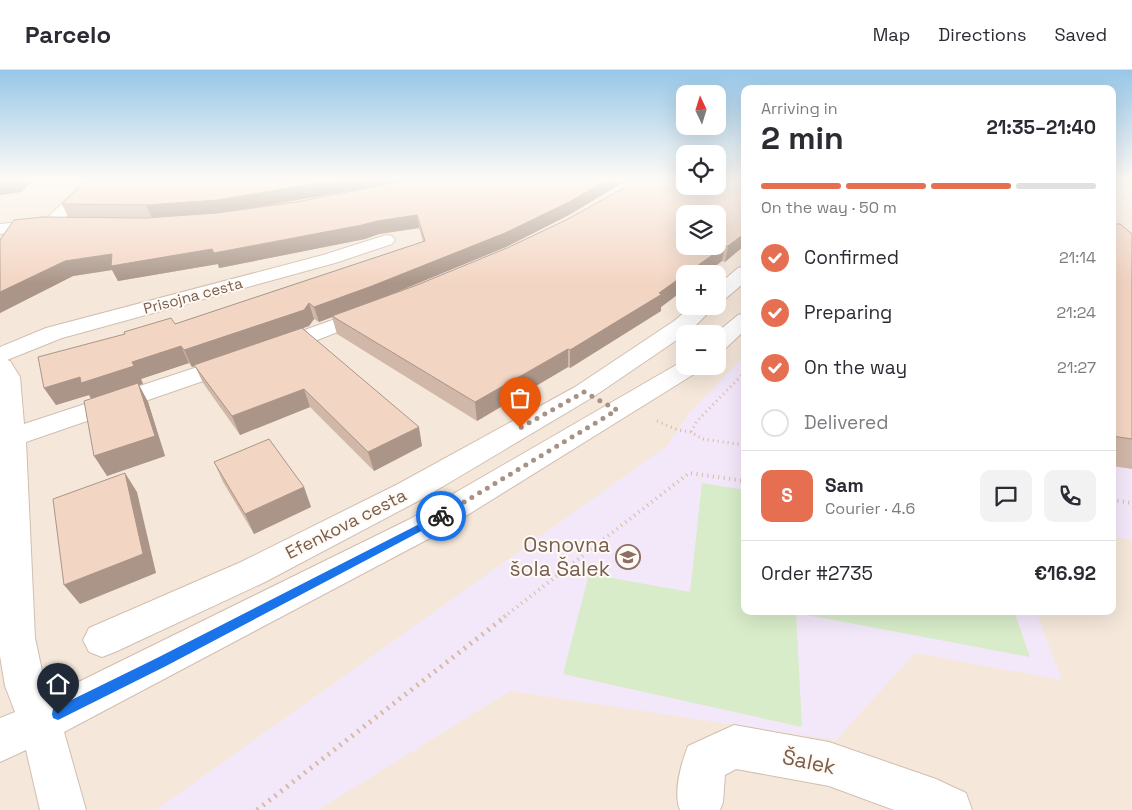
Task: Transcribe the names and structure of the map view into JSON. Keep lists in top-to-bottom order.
{
  "streets": {
    "street": ["Prisojna cesta", "Efenkova cesta", "Šalek"]
  },
  "places": {
    "school or university": ["Osnovna šola Šalek"]
  },
  "north": "top",
  "page": {
    "header": "Parcelo",
    "nav": ["Map", "Directions", "Saved"],
    "map_buttons": ["+", "−"],
    "heading": ["2 min", "Arriving in", "21:35–21:40"],
    "panel": [
      "Sam",
      "Courier · 4.6",
      "Order #2735",
      "€16.92"
    ],
    "bar": "On the way · 50 m",
    "list": [
      ["Confirmed", "21:14"],
      ["Preparing", "21:24"],
      ["On the way", "21:27"],
      "Delivered"
    ],
    "round": "S"
  }
}
